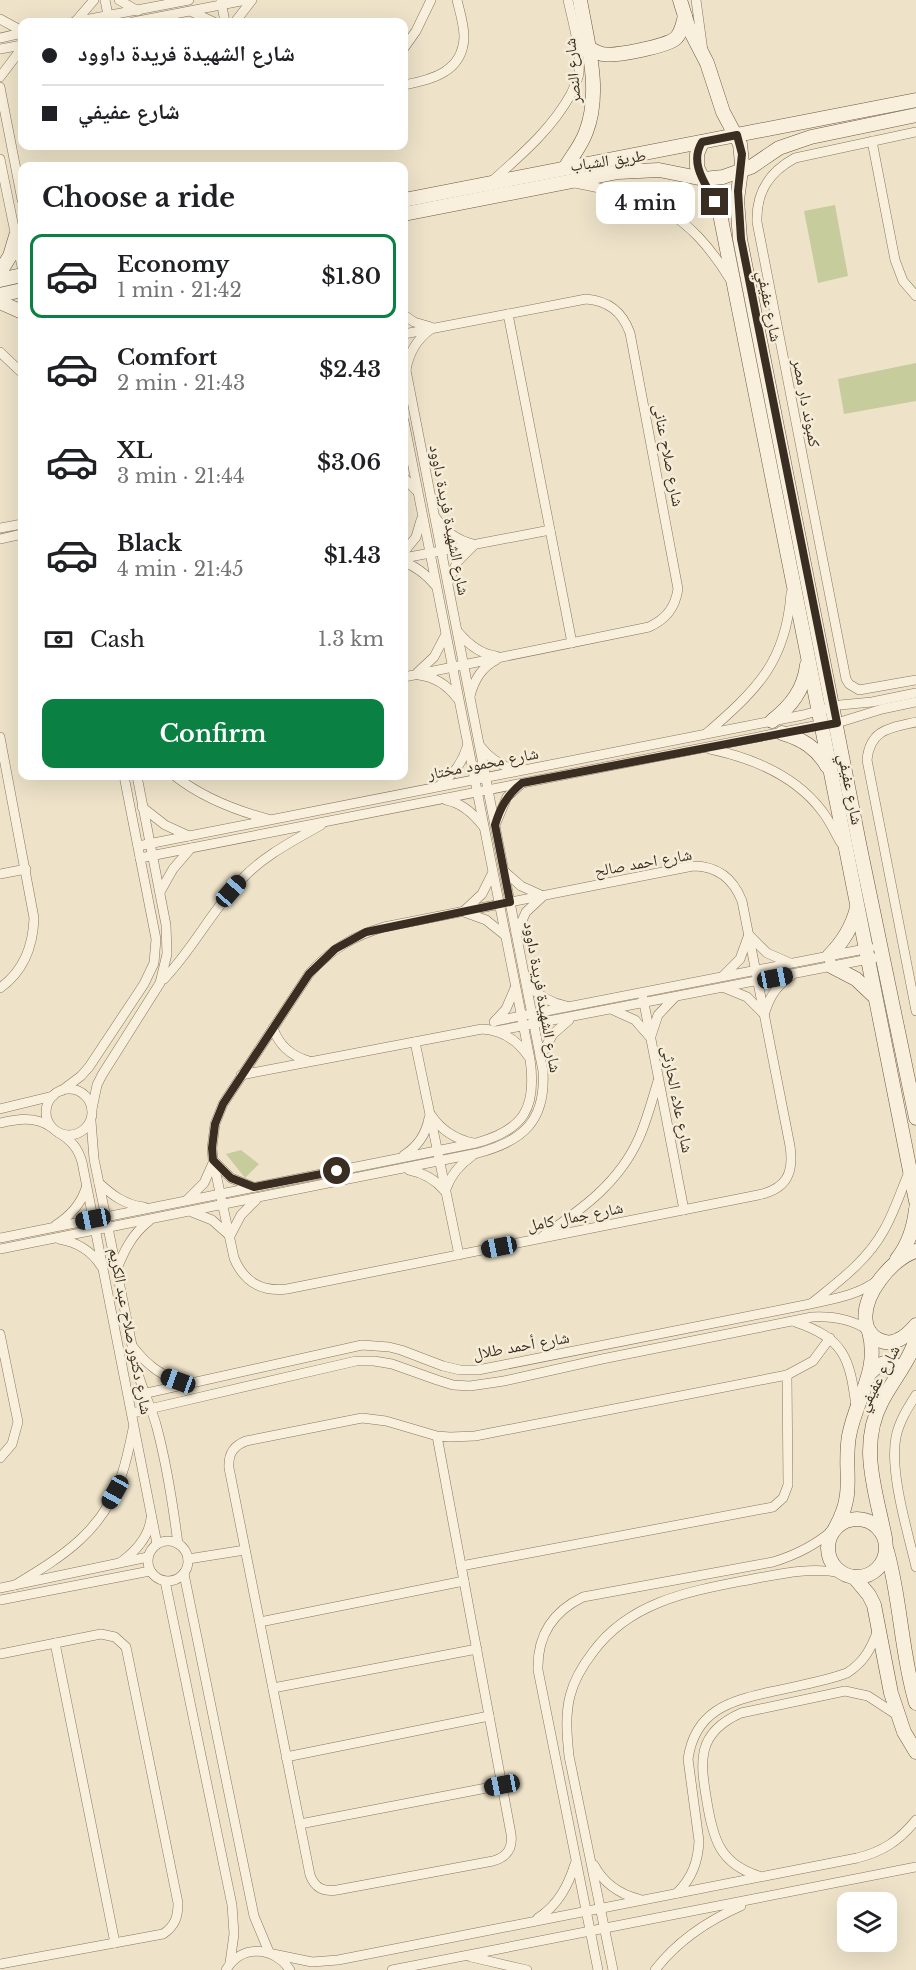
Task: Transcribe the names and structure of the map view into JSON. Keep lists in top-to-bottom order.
{
  "streets": {
    "street": [
      "شارع النصر",
      "طريق الشباب",
      "شارع عفيفي",
      "كمبوند دار مصر",
      "شارع صلاح عنانى",
      "شارع الشهيدة فريدة داوود",
      "شارع محمود مختار",
      "شارع احمد صالح",
      "شارع علاء الحارثى",
      "شارع جمال كامل",
      "شارع دكتور صلاح عبد الكريم",
      "شارع أحمد طلال"
    ]
  },
  "crossings": [
    ["شارع النصر", "طريق الشباب"],
    ["طريق الشباب", "شارع عفيفي"],
    ["شارع عفيفي", "شارع محمود مختار"],
    ["شارع عفيفي", "شارع أحمد طلال"],
    ["شارع صلاح عنانى", "شارع الشهيدة فريدة داوود"],
    ["شارع الشهيدة فريدة داوود", "شارع محمود مختار"],
    ["شارع الشهيدة فريدة داوود", "شارع احمد صالح"],
    ["شارع الشهيدة فريدة داوود", "شارع جمال كامل"],
    ["شارع الشهيدة فريدة داوود", "شارع دكتور صلاح عبد الكريم"],
    ["شارع احمد صالح", "شارع جمال كامل"],
    ["شارع علاء الحارثى", "شارع جمال كامل"],
    ["شارع دكتور صلاح عبد الكريم", "شارع أحمد طلال"]
  ],
  "page": {
    "banner": ["شارع الشهيدة فريدة داوود", "شارع عفيفي"],
    "heading": "Choose a ride",
    "bubble": "4 min",
    "list": [
      {
        "name": "Economy",
        "note": "1 min · 21:42",
        "value": "$1.80"
      },
      {
        "name": "Comfort",
        "note": "2 min · 21:43",
        "value": "$2.43"
      },
      {
        "name": "XL",
        "note": "3 min · 21:44",
        "value": "$3.06"
      },
      {
        "name": "Black",
        "note": "4 min · 21:45",
        "value": "$1.43"
      }
    ],
    "pay": ["Cash", "1.3 km"],
    "buttons": "Confirm"
  }
}
